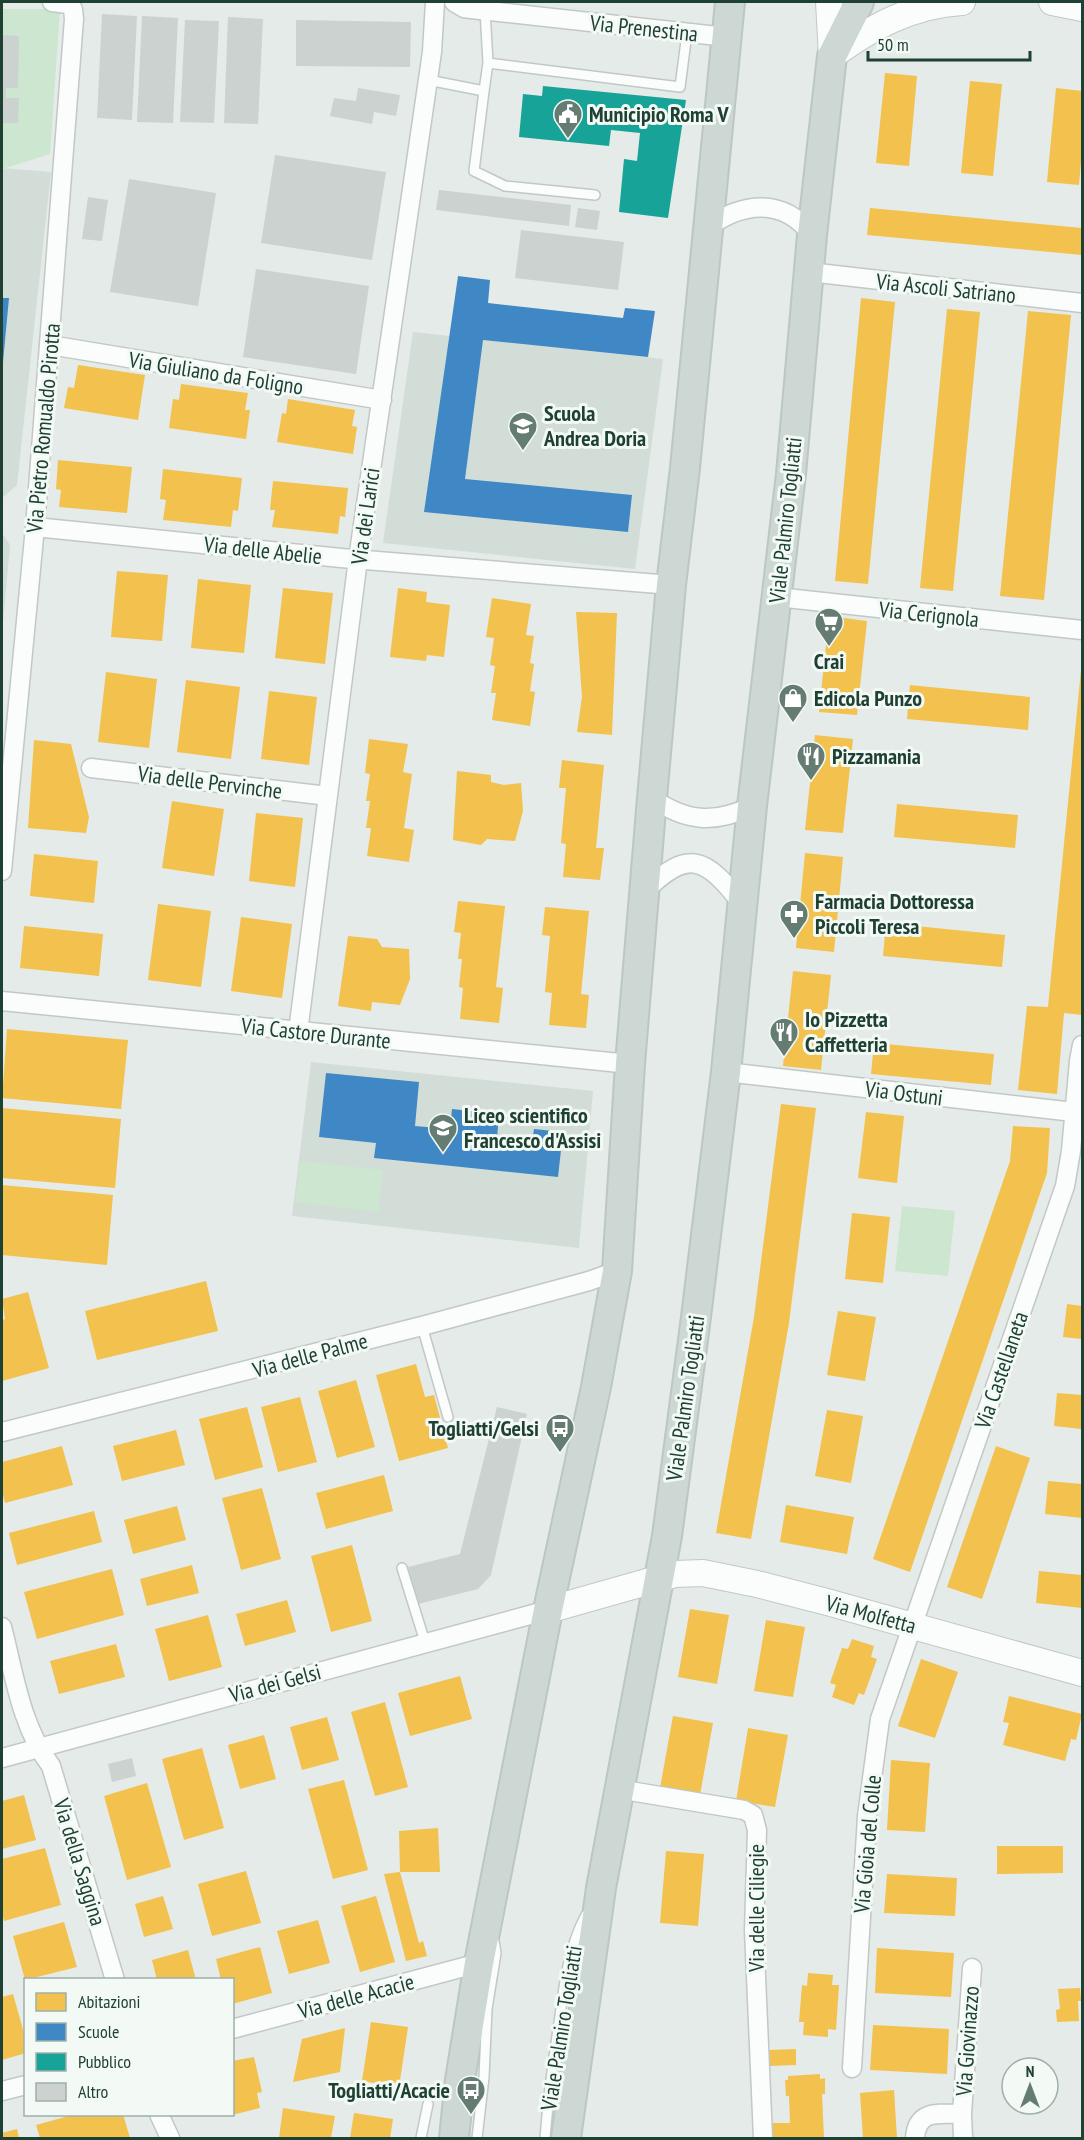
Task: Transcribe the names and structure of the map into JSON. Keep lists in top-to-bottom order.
{
  "streets": {
    "main road": ["Viale Palmiro Togliatti"],
    "street": [
      "Via Prenestina",
      "Via Ascoli Satriano",
      "Via Giuliano da Foligno",
      "Via Pietro Romualdo Pirotta",
      "Via dei Larici",
      "Via delle Abelie",
      "Via Cerignola",
      "Via delle Pervinche",
      "Via Castore Durante",
      "Via Ostuni",
      "Via delle Palme",
      "Via Castellaneta",
      "Via Molfetta",
      "Via dei Gelsi",
      "Via Gioia del Colle",
      "Via della Saggina",
      "Via delle Ciliegie",
      "Via delle Acacie",
      "Via Giovinazzo"
    ]
  },
  "crossings": [
    ["Via Ascoli Satriano", "Viale Palmiro Togliatti"],
    ["Via Giuliano da Foligno", "Via Pietro Romualdo Pirotta"],
    ["Via Giuliano da Foligno", "Via dei Larici"],
    ["Via Pietro Romualdo Pirotta", "Via delle Abelie"],
    ["Via dei Larici", "Via delle Abelie"],
    ["Via dei Larici", "Via delle Pervinche"],
    ["Via dei Larici", "Via Castore Durante"],
    ["Viale Palmiro Togliatti", "Via Cerignola"],
    ["Viale Palmiro Togliatti", "Via Ostuni"],
    ["Viale Palmiro Togliatti", "Via Molfetta"],
    ["Viale Palmiro Togliatti", "Via delle Ciliegie"],
    ["Via Ostuni", "Via Castellaneta"],
    ["Via Castellaneta", "Via Molfetta"],
    ["Via Castellaneta", "Via Gioia del Colle"],
    ["Via Molfetta", "Via dei Gelsi"],
    ["Via Molfetta", "Via Gioia del Colle"],
    ["Via dei Gelsi", "Via della Saggina"]
  ],
  "places": {
    "public building": ["Municipio Roma V"],
    "school or university": ["Scuola Andrea Doria", "Liceo scientifico Francesco d'Assisi"],
    "supermarket": ["Crai"],
    "shop": ["Edicola Punzo"],
    "restaurant": ["Pizzamania", "Io Pizzetta Caffetteria"],
    "pharmacy": ["Farmacia Dottoressa Piccoli Teresa"],
    "bus stop": ["Togliatti/Gelsi", "Togliatti/Acacie"]
  },
  "legend": [
    "Abitazioni",
    "Scuole",
    "Pubblico",
    "Altro"
  ],
  "scale_bar": "50 m",
  "north": "top"
}
